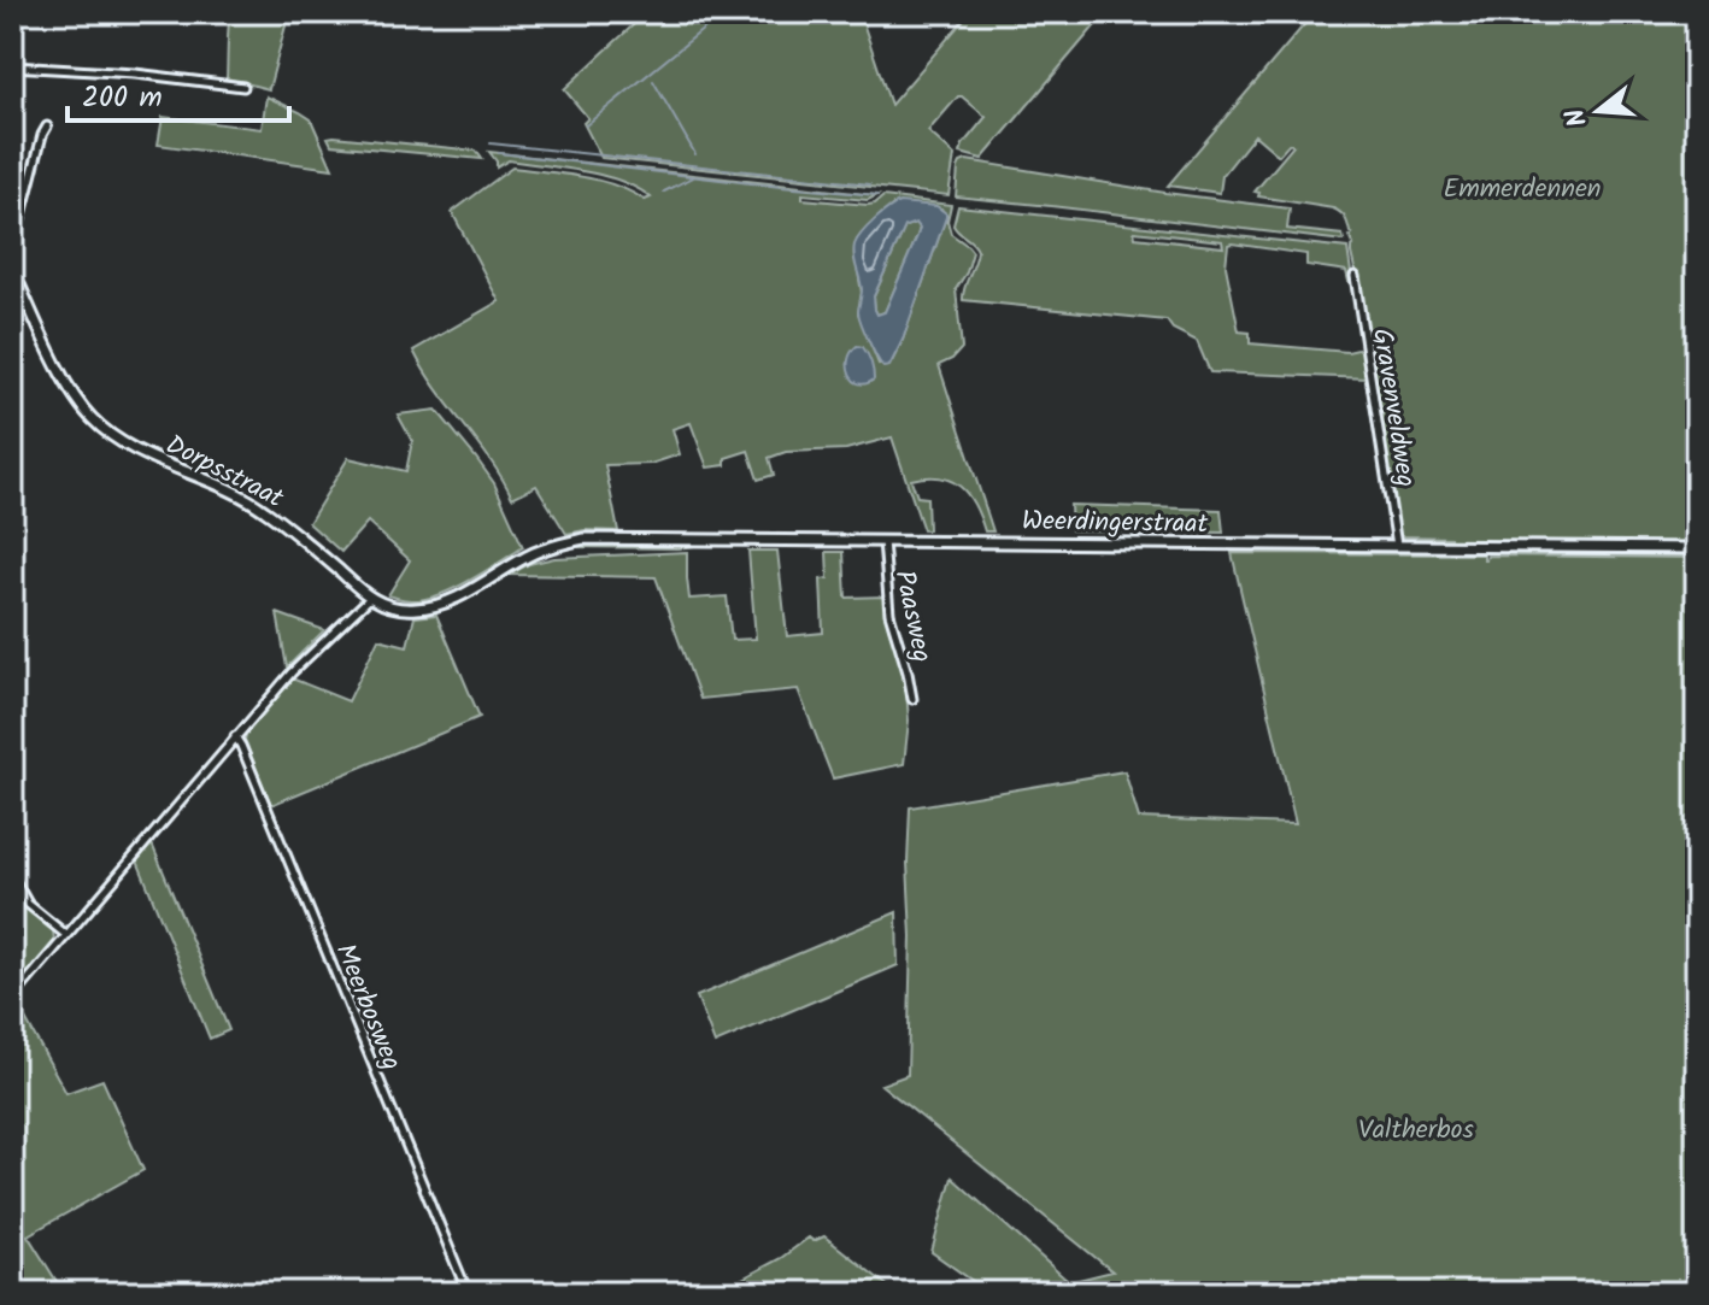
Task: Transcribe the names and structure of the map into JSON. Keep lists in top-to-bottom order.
{
  "streets": {
    "main road": ["Dorpsstraat", "Weerdingerstraat"],
    "street": ["Gravenveldweg", "Paasweg", "Meerbosweg"]
  },
  "crossings": [
    ["Gravenveldweg", "Weerdingerstraat"],
    ["Dorpsstraat", "Weerdingerstraat"],
    ["Weerdingerstraat", "Paasweg"]
  ],
  "parks": ["Emmerdennen", "Valtherbos"],
  "scale_bar": "200 m",
  "north": "left"
}
